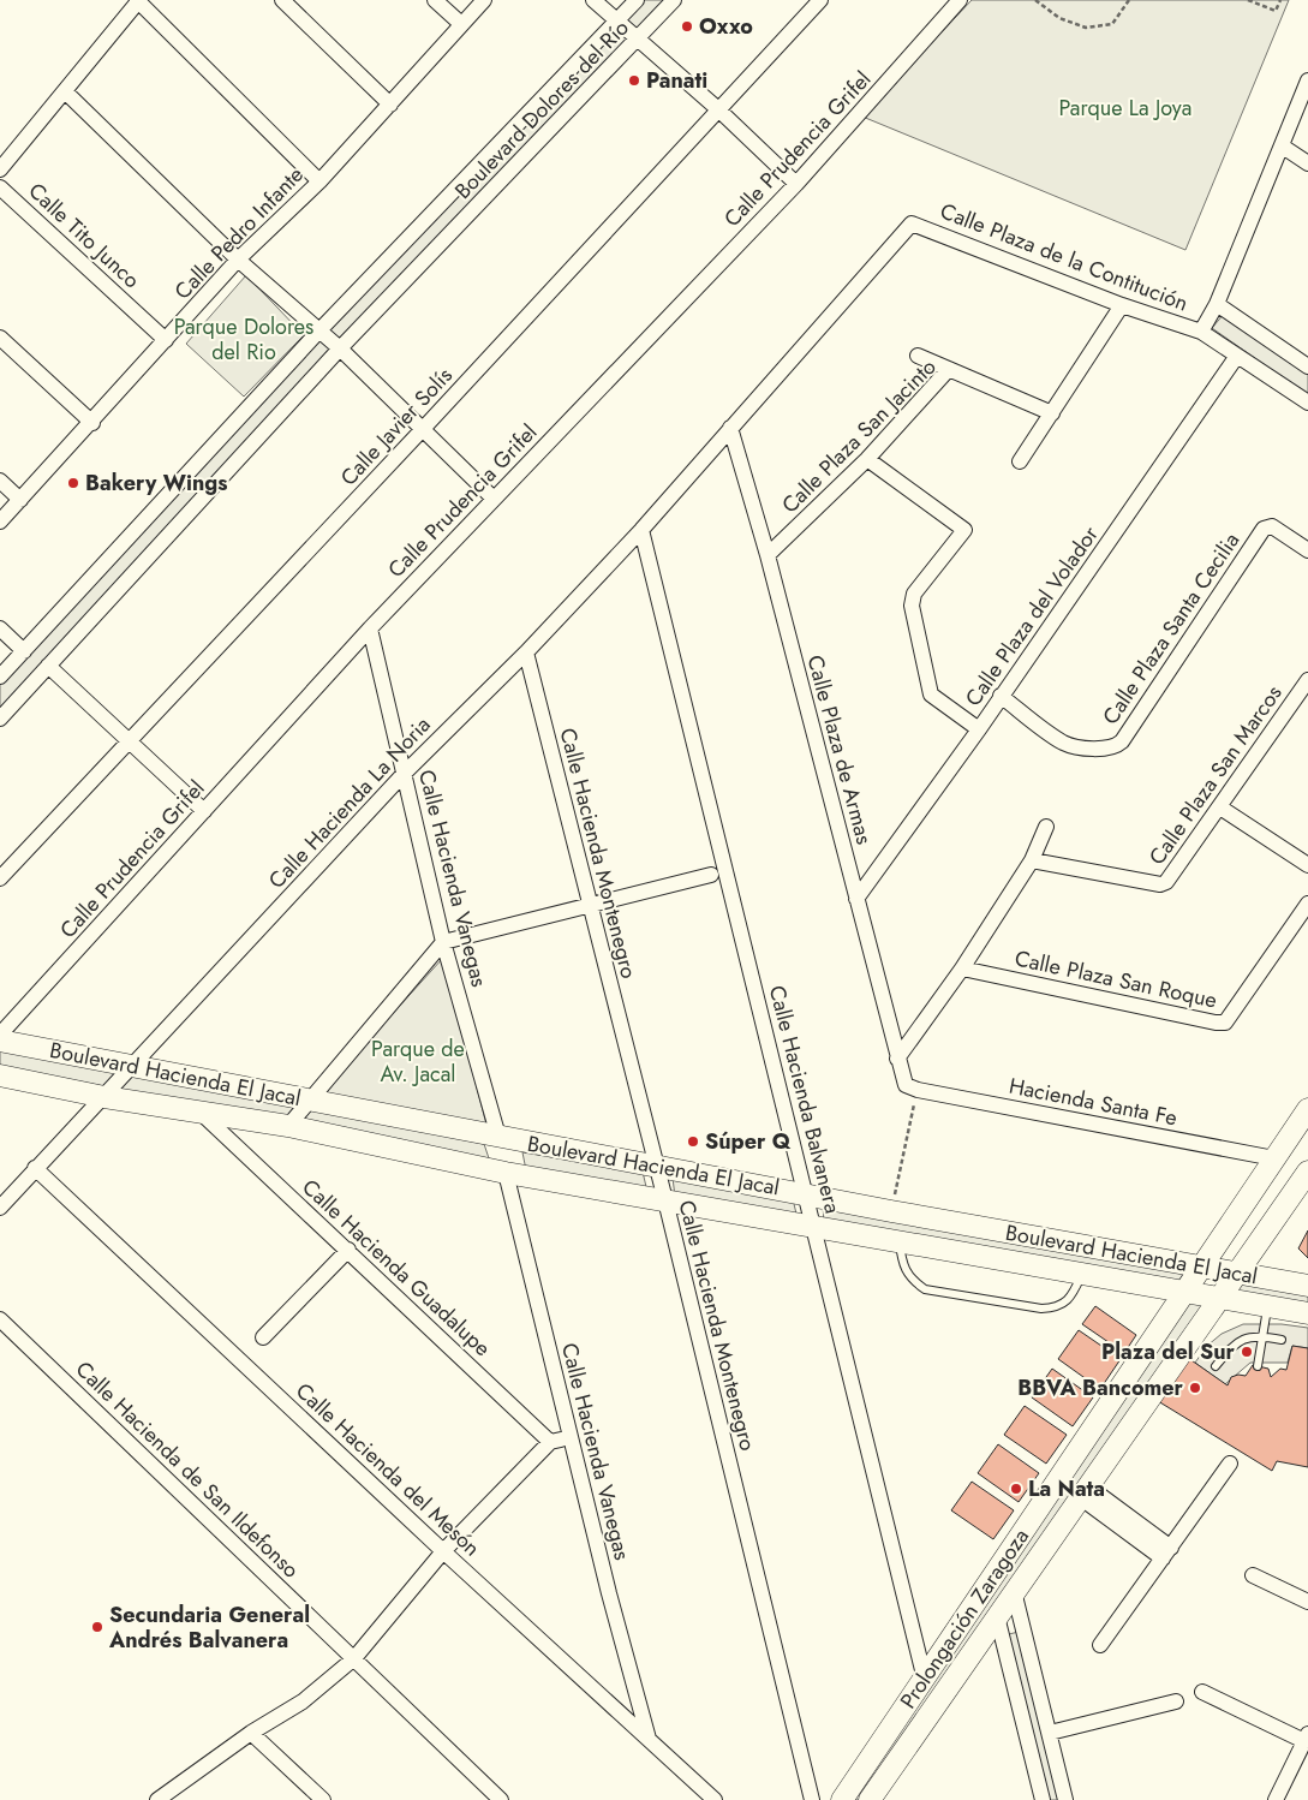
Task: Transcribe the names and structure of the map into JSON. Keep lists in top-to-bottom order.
{
  "streets": {
    "main road": ["Boulevard Hacienda El Jacal", "Prolongación Zaragoza"],
    "street": [
      "Boulevard Dolores del Río",
      "Calle Prudencia Grifel",
      "Calle Pedro Infante",
      "Calle Tito Junco",
      "Calle Plaza de la Contitución",
      "Calle Javier Solís",
      "Calle Plaza San Jacinto",
      "Calle Plaza del Volador",
      "Calle Plaza Santa Cecilia",
      "Calle Plaza de Armas",
      "Calle Plaza San Marcos",
      "Calle Hacienda La Noria",
      "Calle Hacienda Montenegro",
      "Calle Hacienda Vanegas",
      "Calle Plaza San Roque",
      "Calle Hacienda Balvanera",
      "Hacienda Santa Fe",
      "Calle Hacienda Guadalupe",
      "Calle Hacienda de San Ildefonso",
      "Calle Hacienda del Mesón"
    ]
  },
  "crossings": [
    ["Calle Prudencia Grifel", "Calle Hacienda Vanegas"],
    ["Calle Pedro Infante", "Calle Tito Junco"],
    ["Calle Plaza de la Contitución", "Calle Plaza de Armas"],
    ["Calle Plaza de la Contitución", "Calle Hacienda La Noria"],
    ["Calle Plaza San Jacinto", "Calle Plaza de Armas"],
    ["Calle Plaza del Volador", "Calle Plaza Santa Cecilia"],
    ["Calle Plaza del Volador", "Calle Plaza de Armas"],
    ["Calle Plaza de Armas", "Calle Hacienda La Noria"],
    ["Calle Plaza de Armas", "Hacienda Santa Fe"],
    ["Calle Hacienda La Noria", "Calle Hacienda Montenegro"],
    ["Calle Hacienda La Noria", "Calle Hacienda Vanegas"],
    ["Calle Hacienda La Noria", "Boulevard Hacienda El Jacal"],
    ["Calle Hacienda La Noria", "Calle Hacienda Balvanera"],
    ["Calle Hacienda La Noria", "Calle Hacienda del Mesón"],
    ["Calle Hacienda Montenegro", "Boulevard Hacienda El Jacal"],
    ["Calle Hacienda Vanegas", "Boulevard Hacienda El Jacal"],
    ["Calle Hacienda Vanegas", "Calle Hacienda del Mesón"],
    ["Boulevard Hacienda El Jacal", "Calle Hacienda Balvanera"],
    ["Boulevard Hacienda El Jacal", "Calle Hacienda Guadalupe"],
    ["Boulevard Hacienda El Jacal", "Prolongación Zaragoza"],
    ["Calle Hacienda Balvanera", "Prolongación Zaragoza"],
    ["Hacienda Santa Fe", "Prolongación Zaragoza"]
  ],
  "parks": ["Parque La Joya", "Parque Dolores del Rio", "Parque de Av. Jacal"],
  "places": [
    "Oxxo",
    "Panati",
    "Bakery Wings",
    "Súper Q",
    "Plaza del Sur",
    "BBVA Bancomer",
    "La Nata",
    "Secundaria General Andrés Balvanera"
  ]
}
